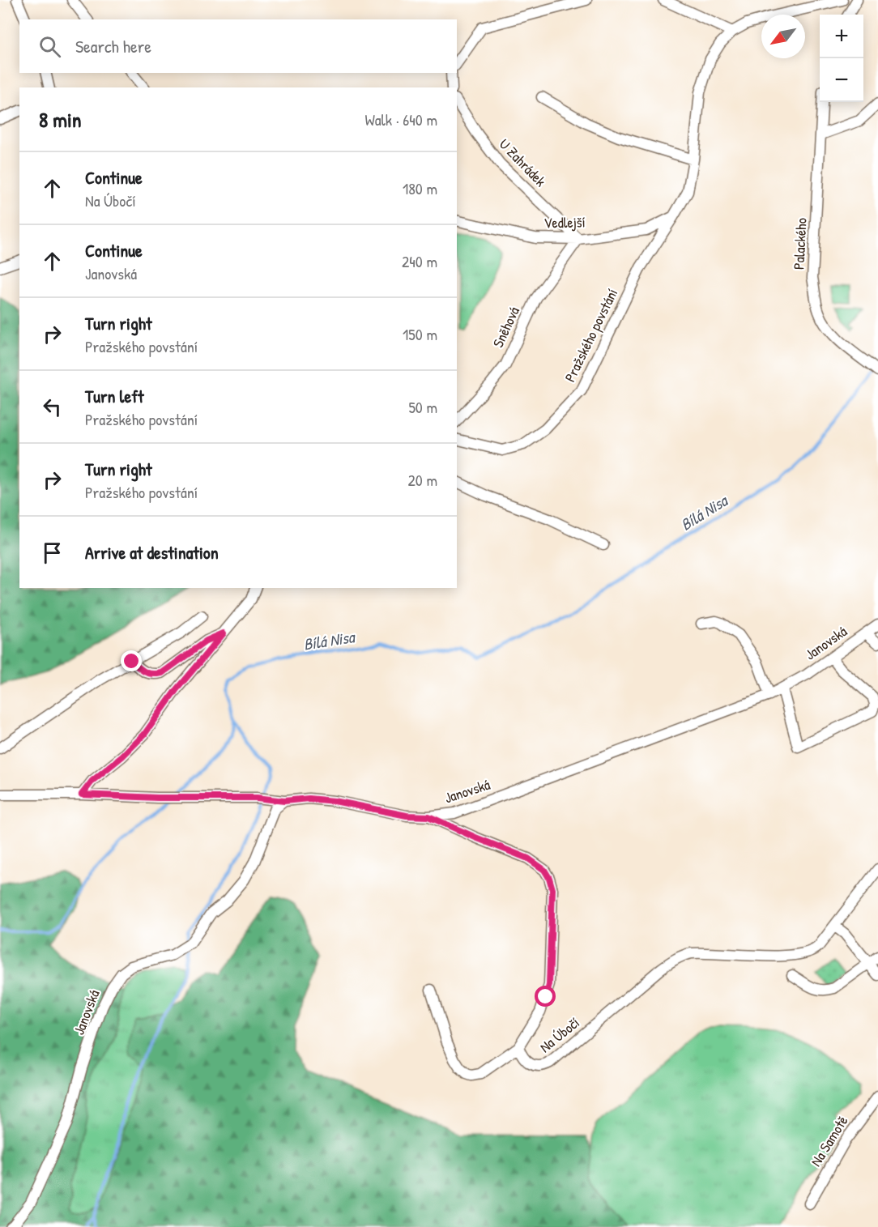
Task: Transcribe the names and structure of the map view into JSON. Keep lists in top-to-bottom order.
{
  "streets": {
    "street": [
      "U Zahrádek",
      "Vedlejší",
      "Palackého",
      "Sněhová",
      "Pražského povstání",
      "Janovská",
      "Na Úbočí",
      "Na Samotě"
    ]
  },
  "crossings": [
    ["U Zahrádek", "Vedlejší"],
    ["U Zahrádek", "Sněhová"],
    ["Vedlejší", "Sněhová"],
    ["Vedlejší", "Pražského povstání"],
    ["Janovská", "Na Úbočí"]
  ],
  "water": ["Bílá Nisa"],
  "north": "bottom left",
  "page": {
    "map_buttons": ["+", "−"],
    "search": "Search here",
    "heading": ["8 min", "Walk · 640 m"],
    "list": [
      ["Continue", "Na Úbočí", "180 m"],
      ["Continue", "Janovská", "240 m"],
      ["Turn right", "Pražského povstání", "150 m"],
      ["Turn left", "Pražského povstání", "50 m"],
      ["Turn right", "Pražského povstání", "20 m"],
      "Arrive at destination"
    ]
  }
}
